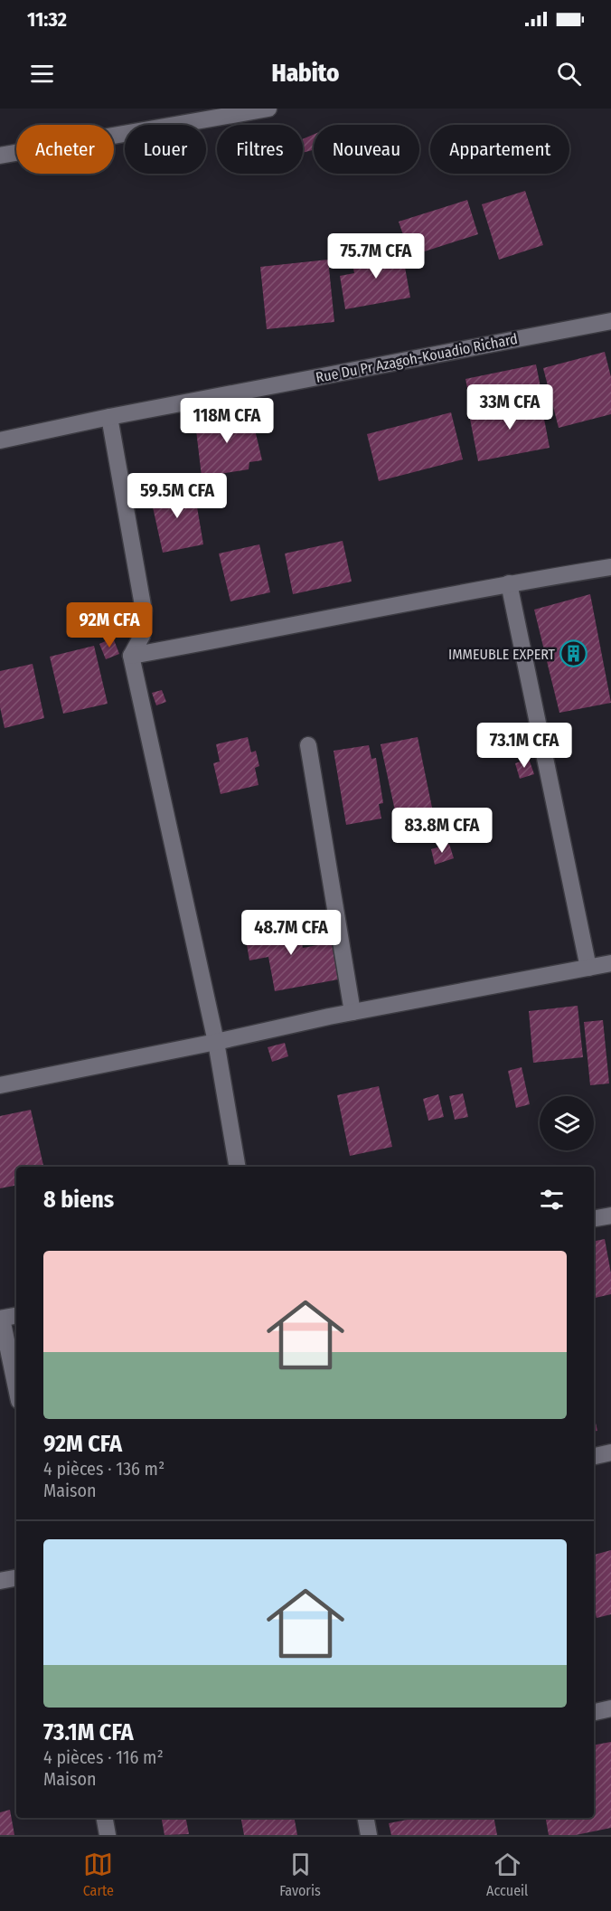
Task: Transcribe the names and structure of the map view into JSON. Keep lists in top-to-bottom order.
{
  "streets": {
    "street": ["Rue Du Pr Azagoh-Kouadio Richard"]
  },
  "places": {
    "building": ["IMMEUBLE EXPERT"]
  },
  "page": {
    "status": "11:32",
    "header": "Habito",
    "chip": [
      "Acheter",
      "Louer",
      "Filtres",
      "Nouveau",
      "Appartement"
    ],
    "price": [
      "75.7M CFA",
      "33M CFA",
      "118M CFA",
      "59.5M CFA",
      "92M CFA",
      "73.1M CFA",
      "83.8M CFA",
      "48.7M CFA"
    ],
    "heading": "8 biens",
    "list": [
      {
        "name": "92M CFA",
        "note": "4 pièces · 136 m² · Maison"
      },
      {
        "name": "73.1M CFA",
        "note": "4 pièces · 116 m² · Maison"
      }
    ],
    "tabs": ["Carte", "Favoris", "Accueil"]
  }
}
